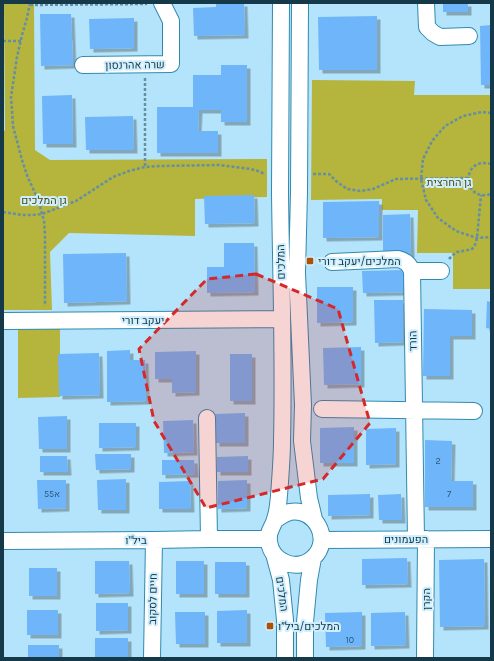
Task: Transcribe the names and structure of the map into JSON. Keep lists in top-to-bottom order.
{
  "streets": {
    "street": [
      "שרה אהרנסון",
      "המלכים",
      "יעקב דורי",
      "הורד",
      "הפעמונים",
      "ביל\"ו",
      "חיים לסקוב",
      "הקרן"
    ]
  },
  "crossings": [
    ["המלכים", "יעקב דורי"],
    ["המלכים", "הפעמונים"],
    ["המלכים", "ביל\"ו"],
    ["הורד", "הפעמונים"],
    ["הורד", "הקרן"],
    ["הפעמונים", "ביל\"ו"],
    ["הפעמונים", "הקרן"],
    ["ביל\"ו", "חיים לסקוב"]
  ],
  "parks": ["גן החרצית", "גן המלכים"],
  "places": {
    "transit": ["המלכים/יעקב דורי", "המלכים/ביל״ו"]
  },
  "house_numbers": [
    "2",
    "55א",
    "7",
    "10"
  ]
}
